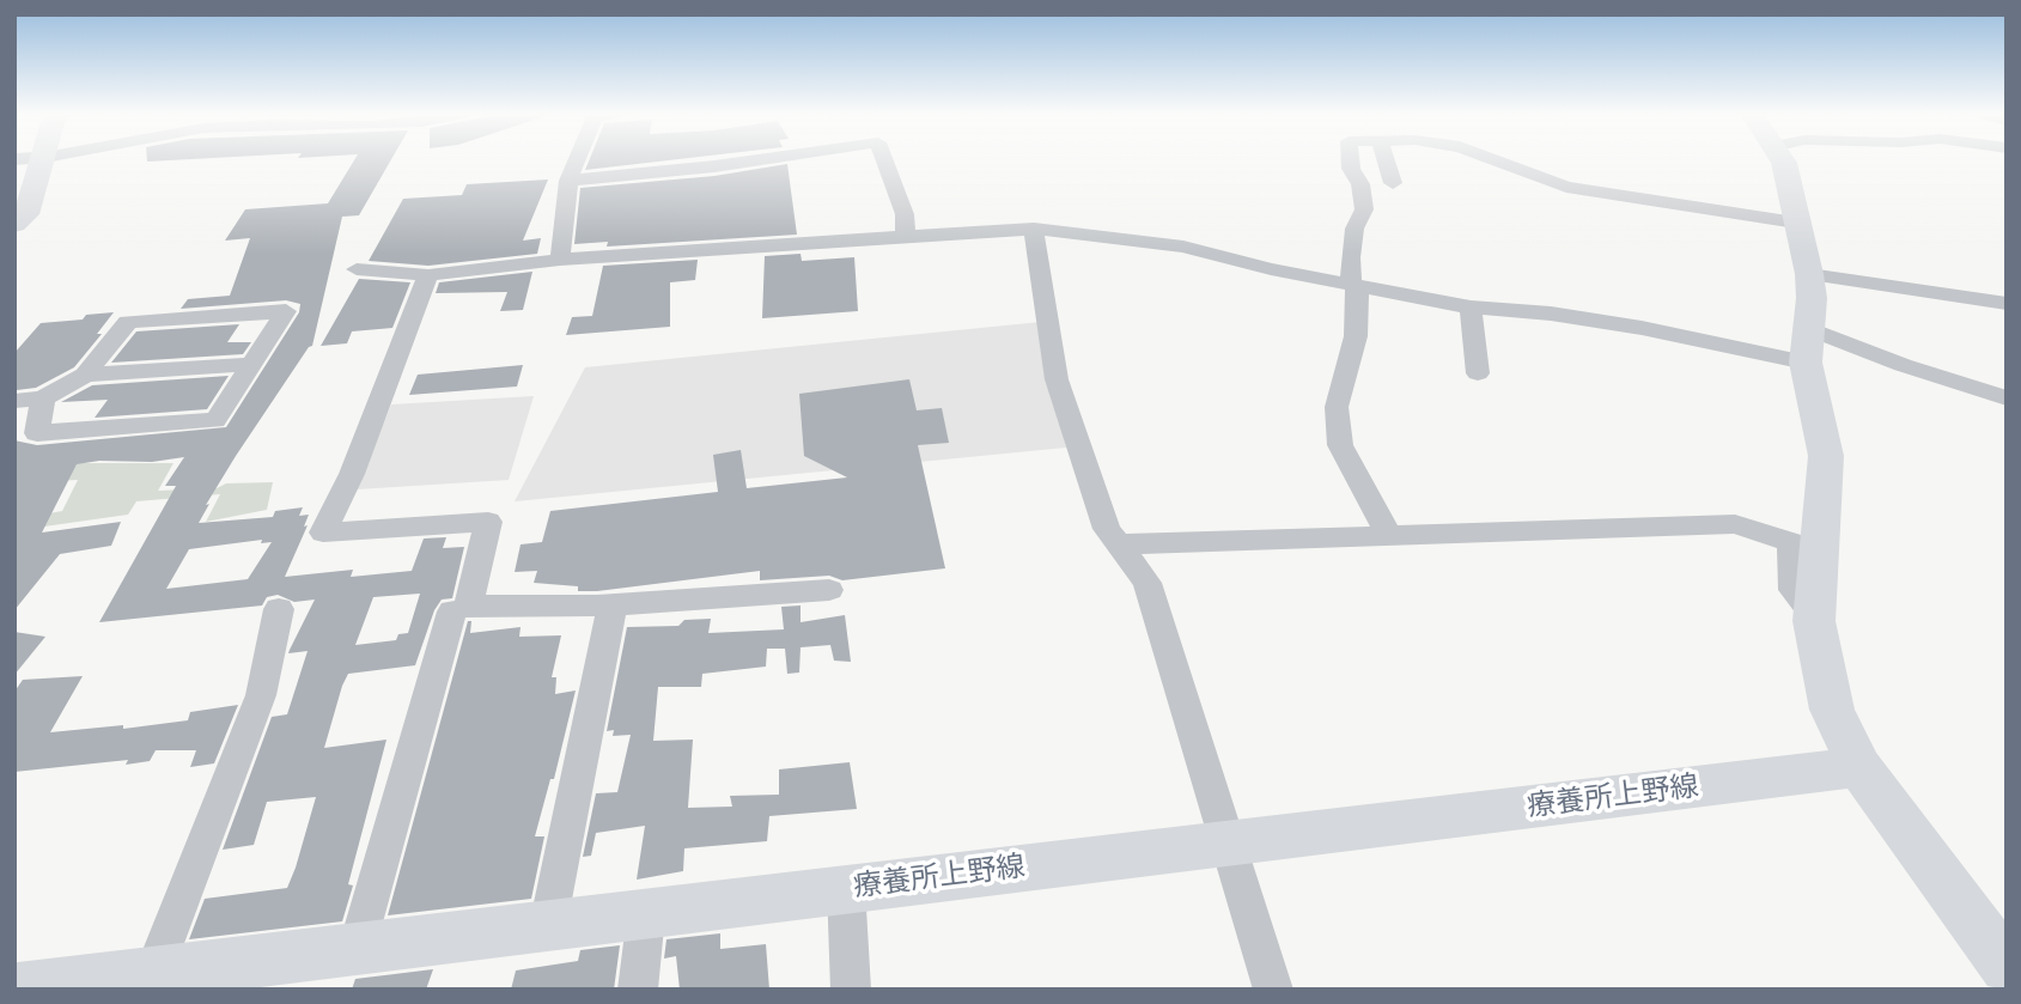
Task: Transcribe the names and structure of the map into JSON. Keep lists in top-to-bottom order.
{
  "streets": {
    "street": ["療養所上野線"]
  }
}
